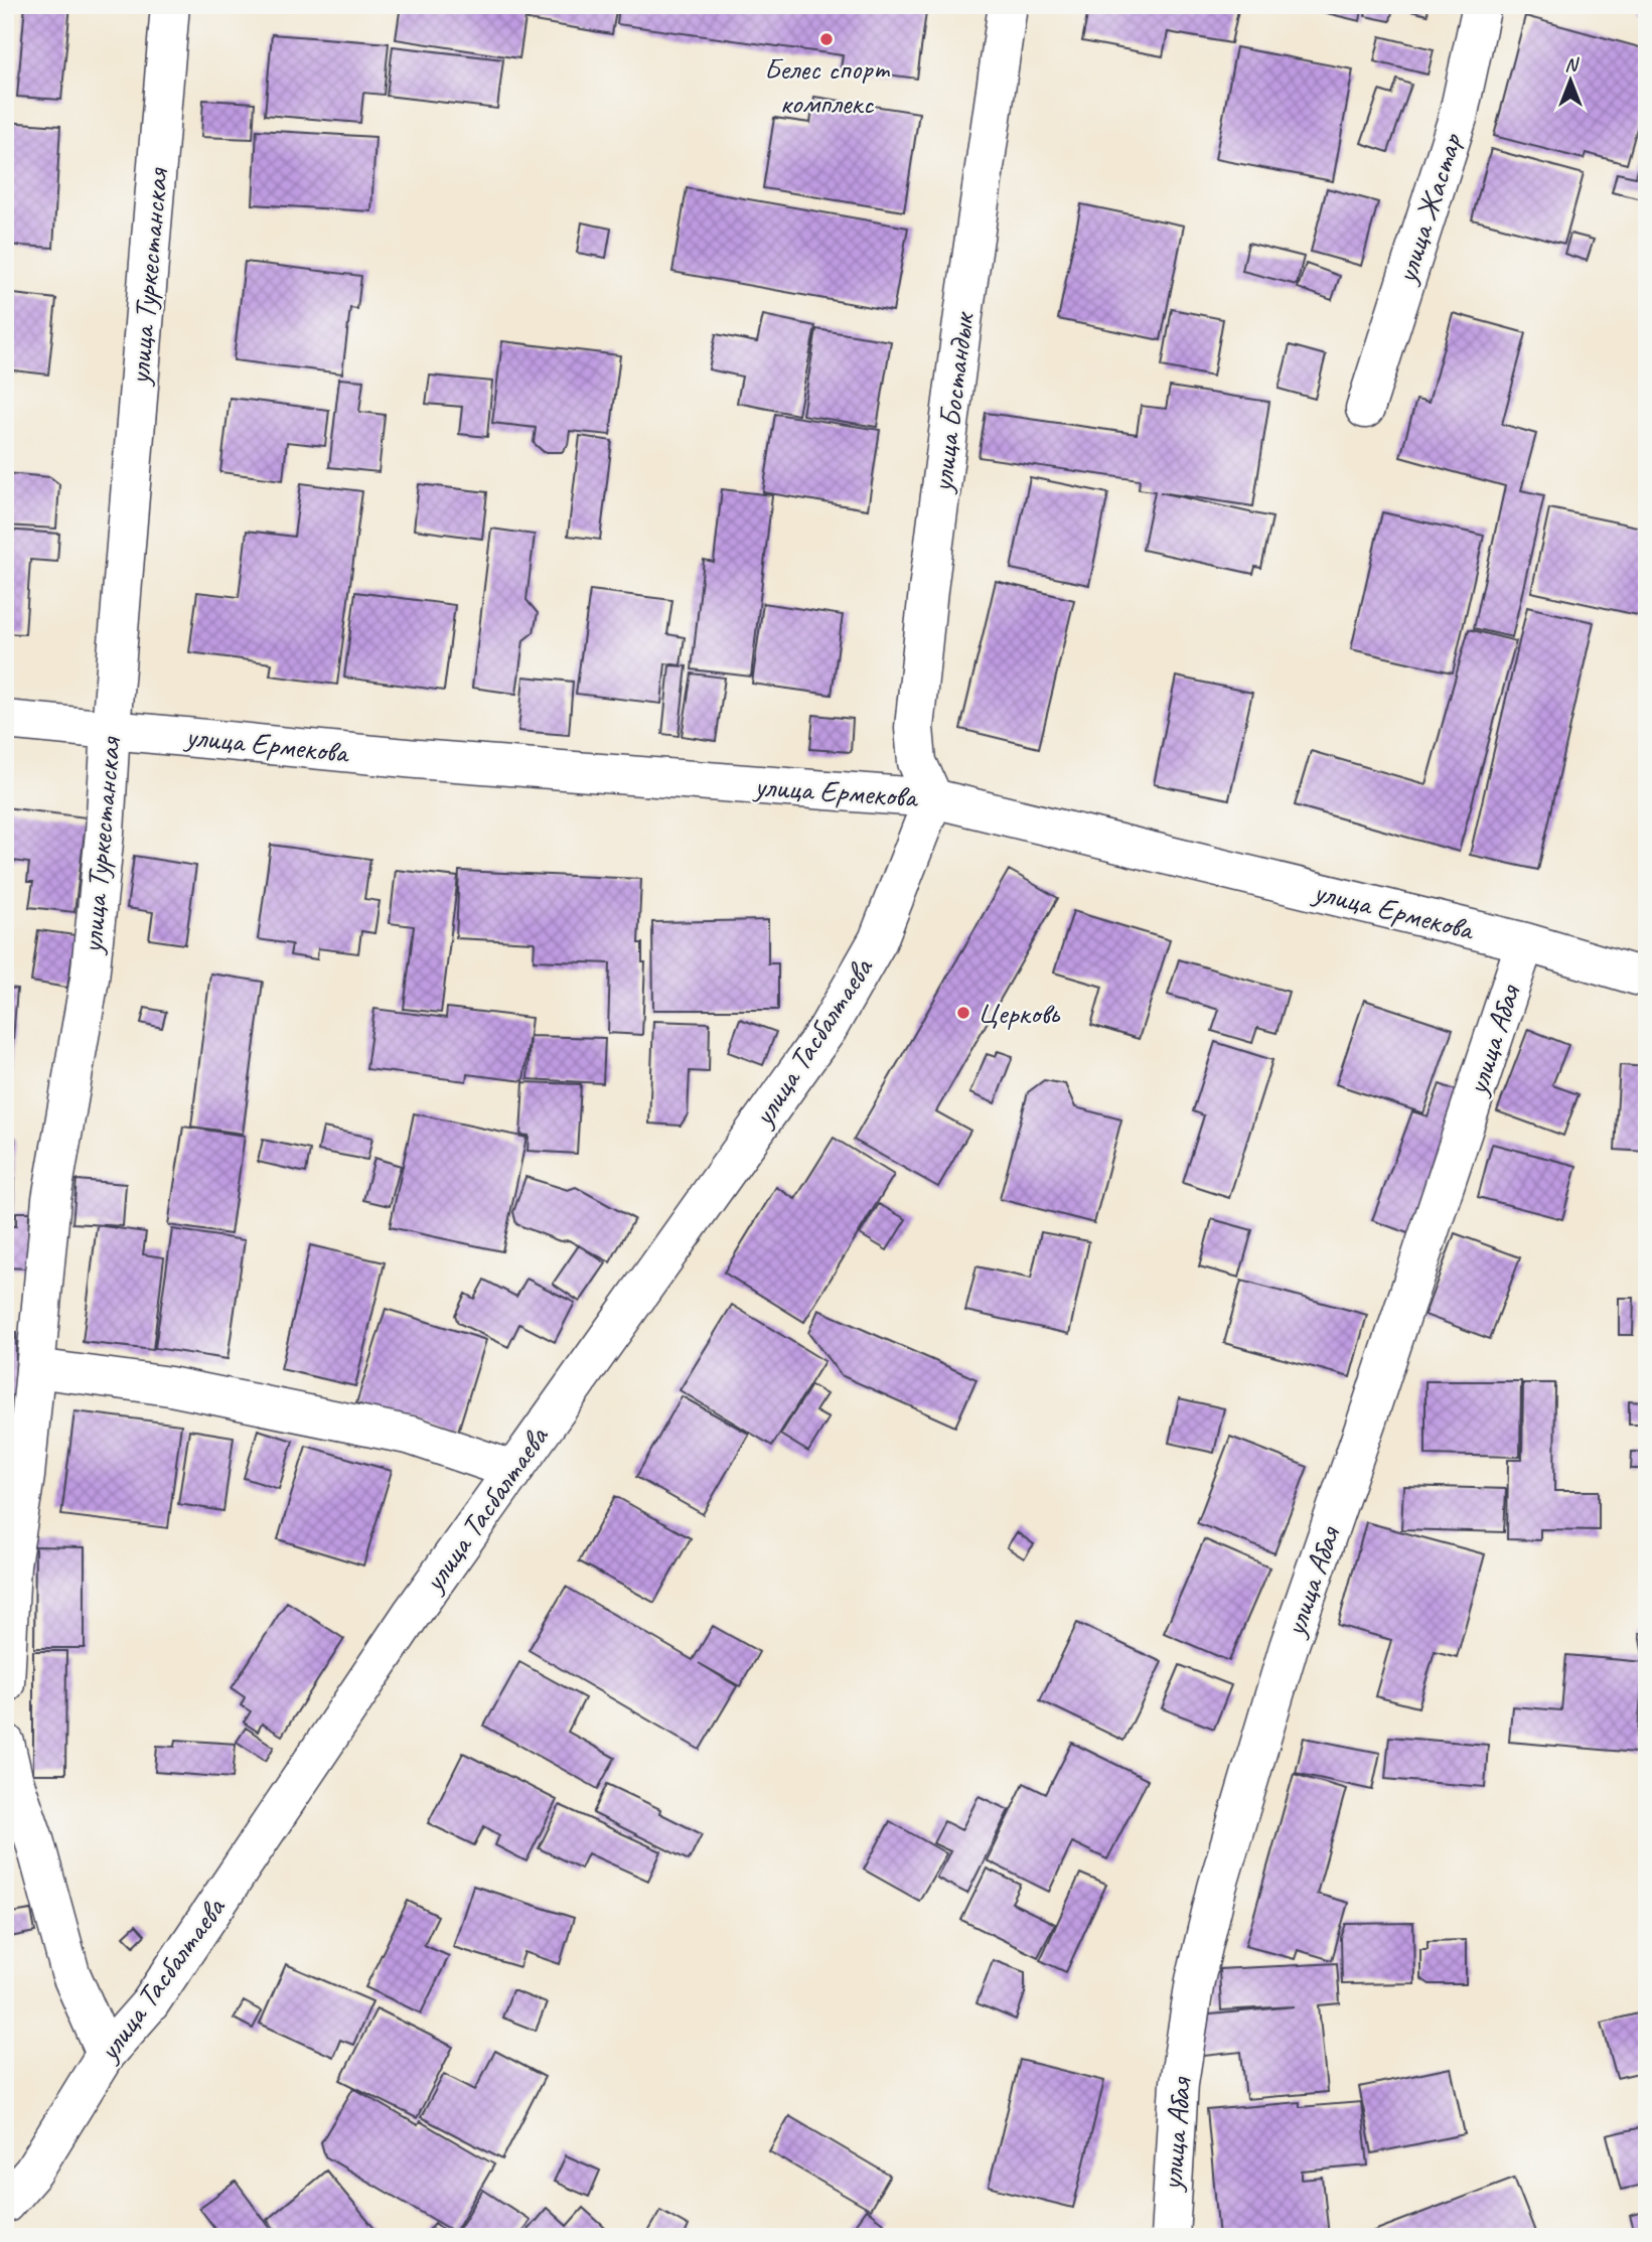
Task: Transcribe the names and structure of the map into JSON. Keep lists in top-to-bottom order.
{
  "streets": {
    "street": [
      "улица Жастар",
      "улица Туркестанская",
      "улица Бостандык",
      "улица Ермекова",
      "улица Абая",
      "улица Тасбалтаева"
    ]
  },
  "crossings": [
    ["улица Туркестанская", "улица Ермекова"],
    ["улица Бостандык", "улица Ермекова"],
    ["улица Бостандык", "улица Тасбалтаева"],
    ["улица Ермекова", "улица Абая"],
    ["улица Ермекова", "улица Тасбалтаева"]
  ],
  "places": ["Белес спорт комплекс", "Церковь"],
  "north": "top"
}
